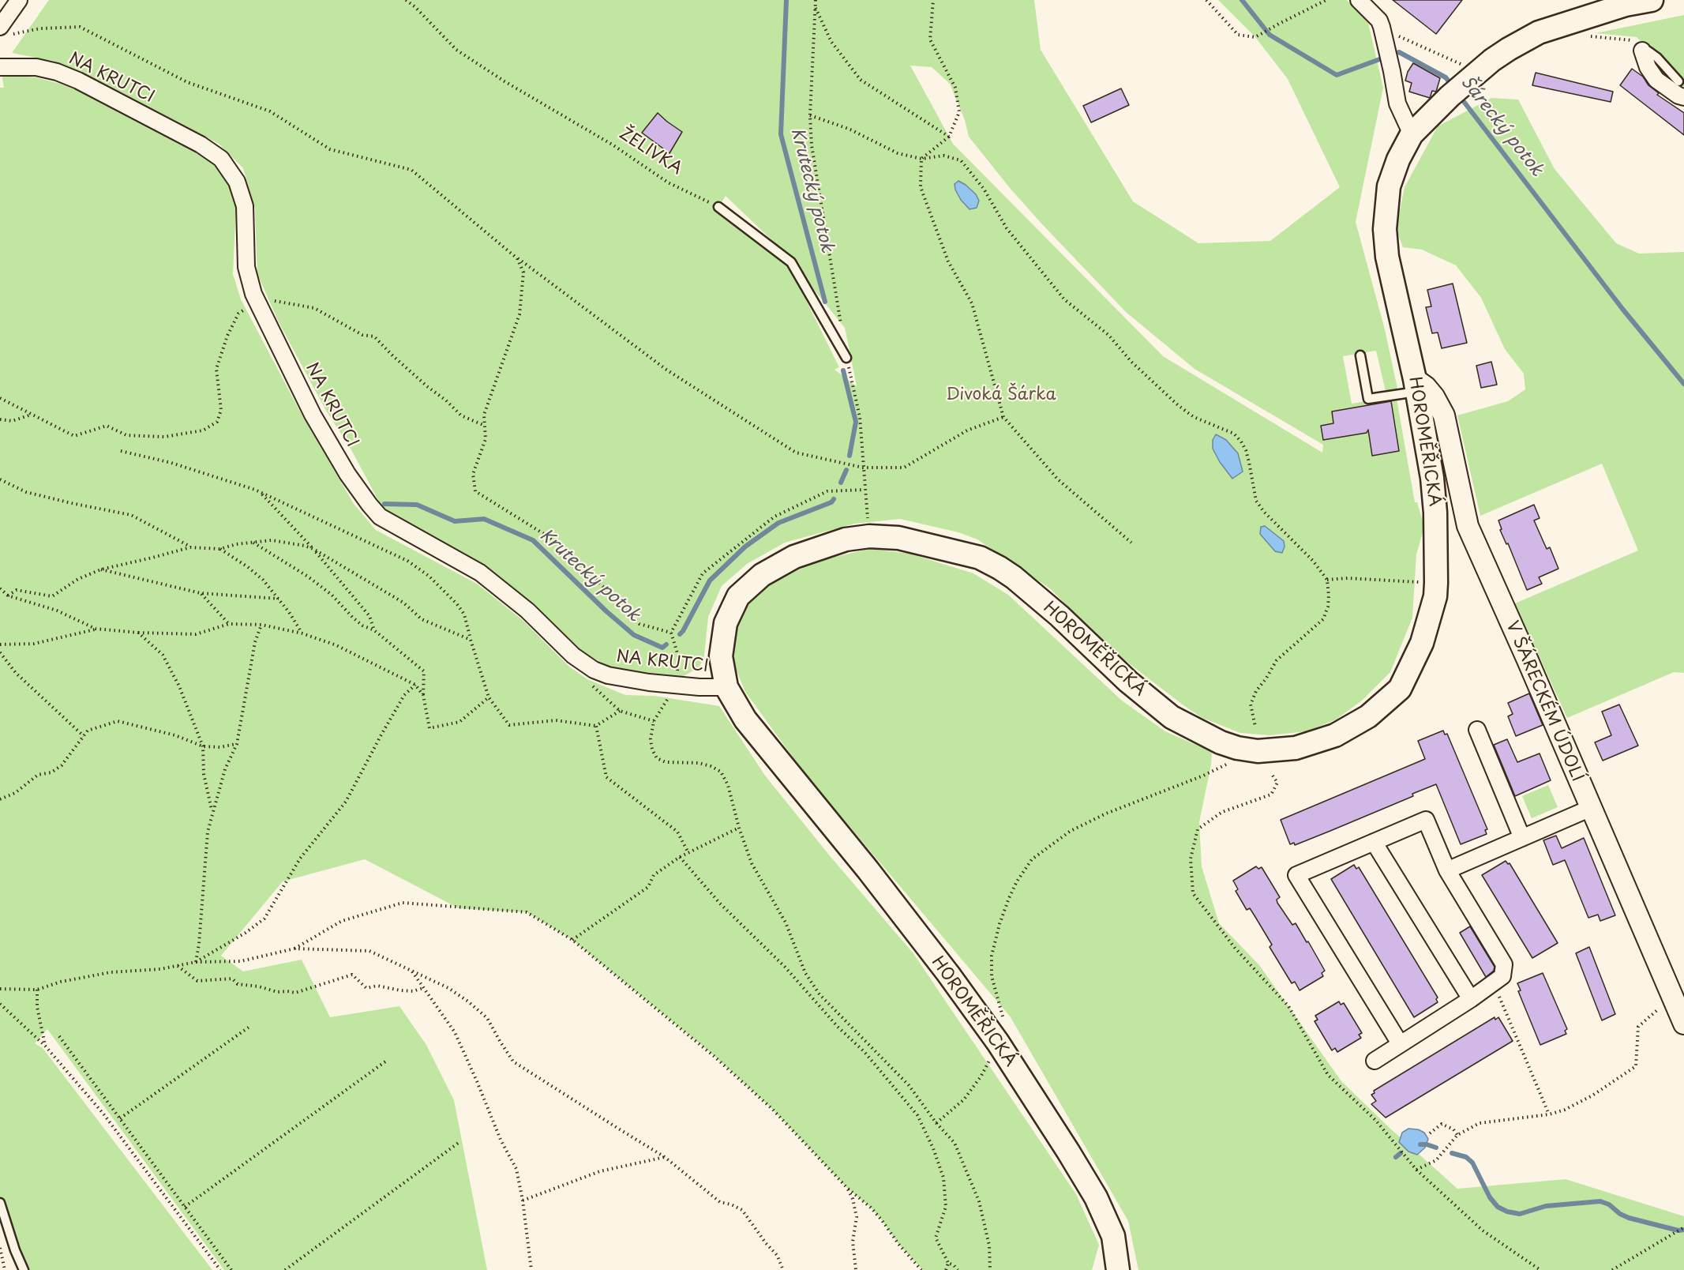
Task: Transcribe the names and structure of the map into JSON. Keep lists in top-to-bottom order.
{
  "streets": {
    "main road": ["HOROMĚŘICKÁ"],
    "street": ["NA KRUTCI", "V ŠÁRECKÉM ÚDOLÍ"],
    "path": ["ŽELIVKA"]
  },
  "crossings": [
    ["NA KRUTCI", "HOROMĚŘICKÁ"],
    ["HOROMĚŘICKÁ", "V ŠÁRECKÉM ÚDOLÍ"]
  ],
  "water": ["Šárecký potok", "Krutecký potok"],
  "parks": ["Divoká Šárka"]
}
